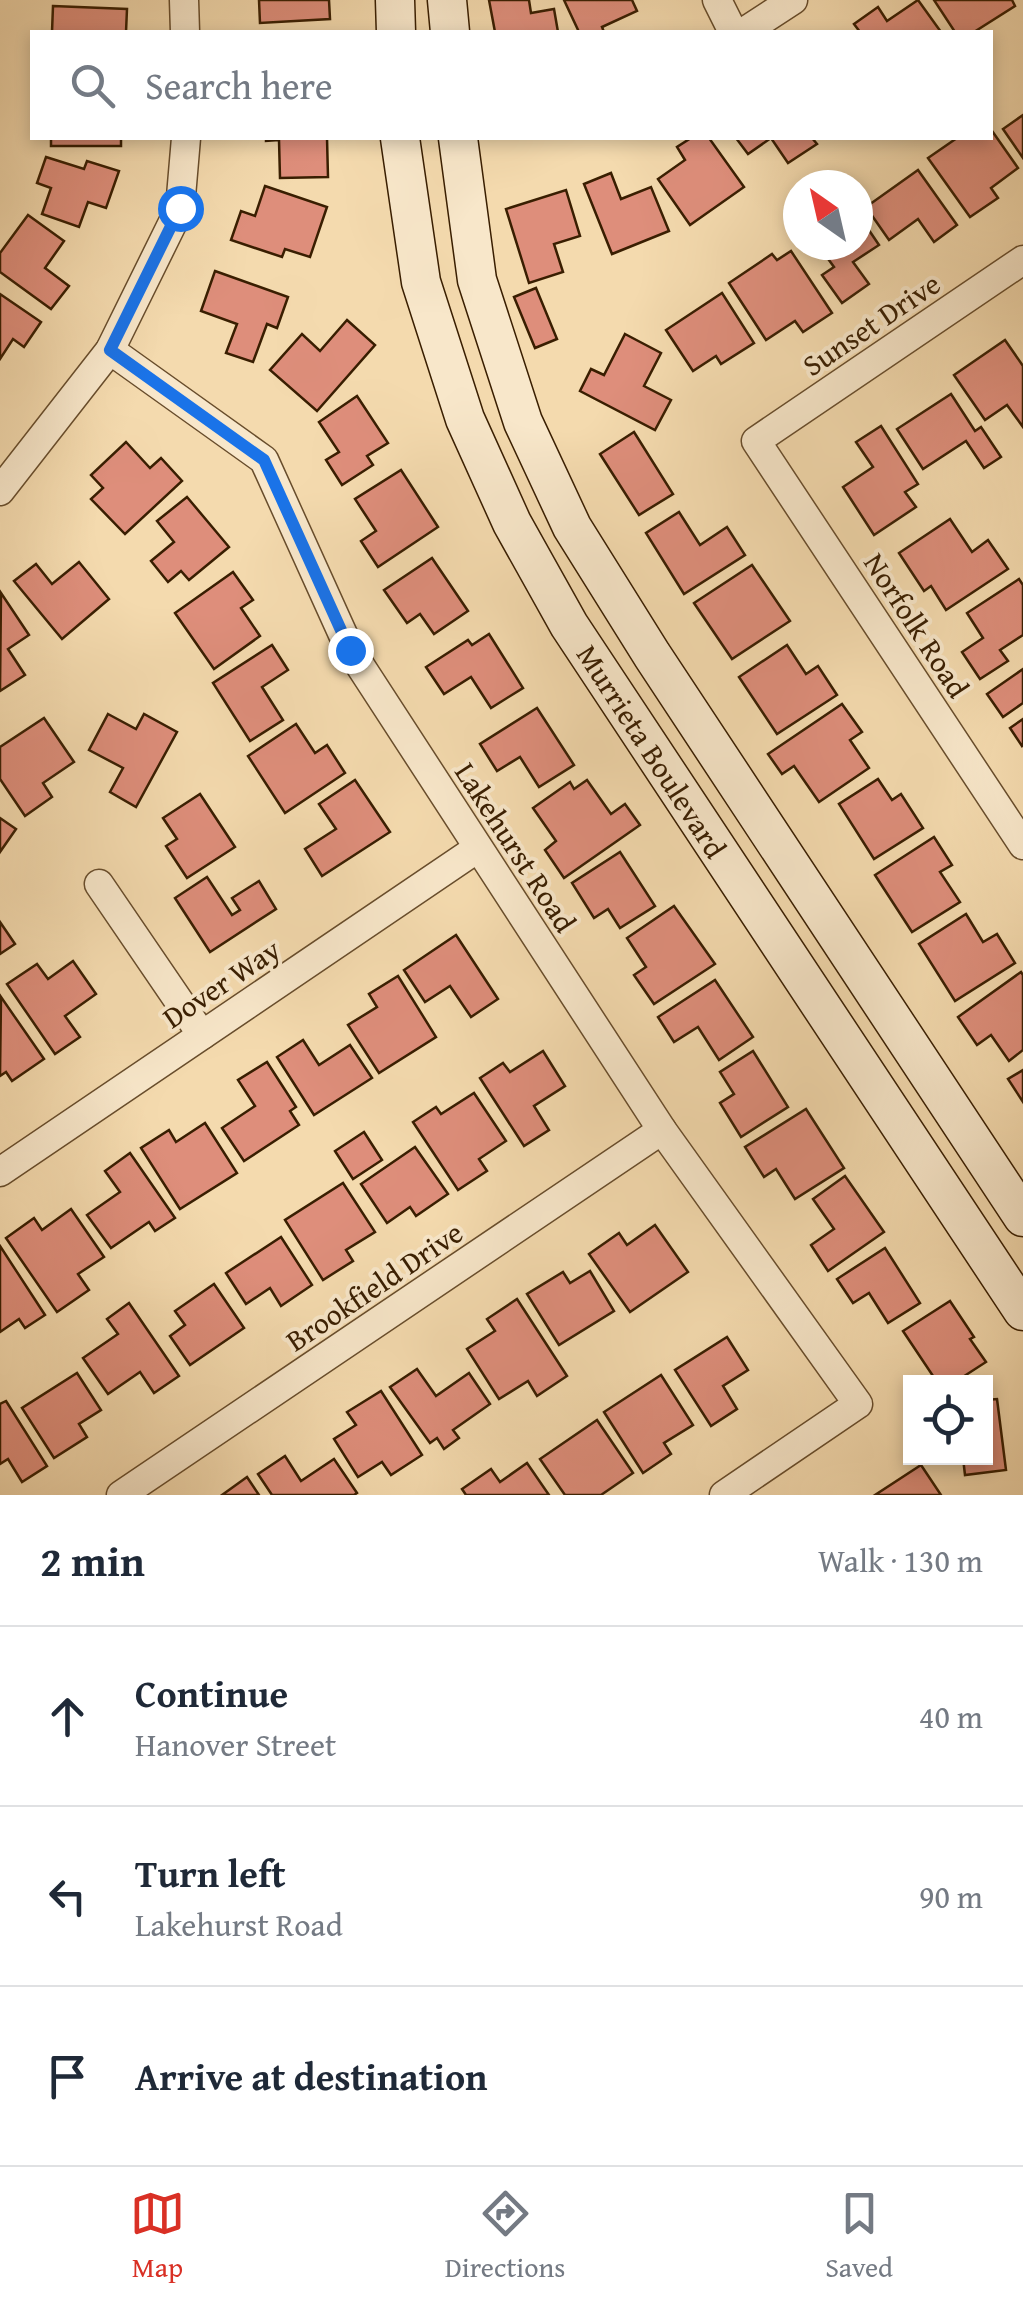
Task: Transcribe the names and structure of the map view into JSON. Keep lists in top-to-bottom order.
{
  "streets": {
    "main road": ["Murrieta Boulevard"],
    "street": [
      "Sunset Drive",
      "Norfolk Road",
      "Lakehurst Road",
      "Dover Way",
      "Brookfield Drive"
    ]
  },
  "crossings": [
    ["Sunset Drive", "Norfolk Road"],
    ["Lakehurst Road", "Dover Way"],
    ["Lakehurst Road", "Brookfield Drive"]
  ],
  "north": "top left",
  "page": {
    "search": "Search here",
    "heading": ["2 min", "Walk · 130 m"],
    "list": [
      ["Continue", "Hanover Street", "40 m"],
      ["Turn left", "Lakehurst Road", "90 m"],
      "Arrive at destination"
    ],
    "nav": ["Map", "Directions", "Saved"]
  }
}
